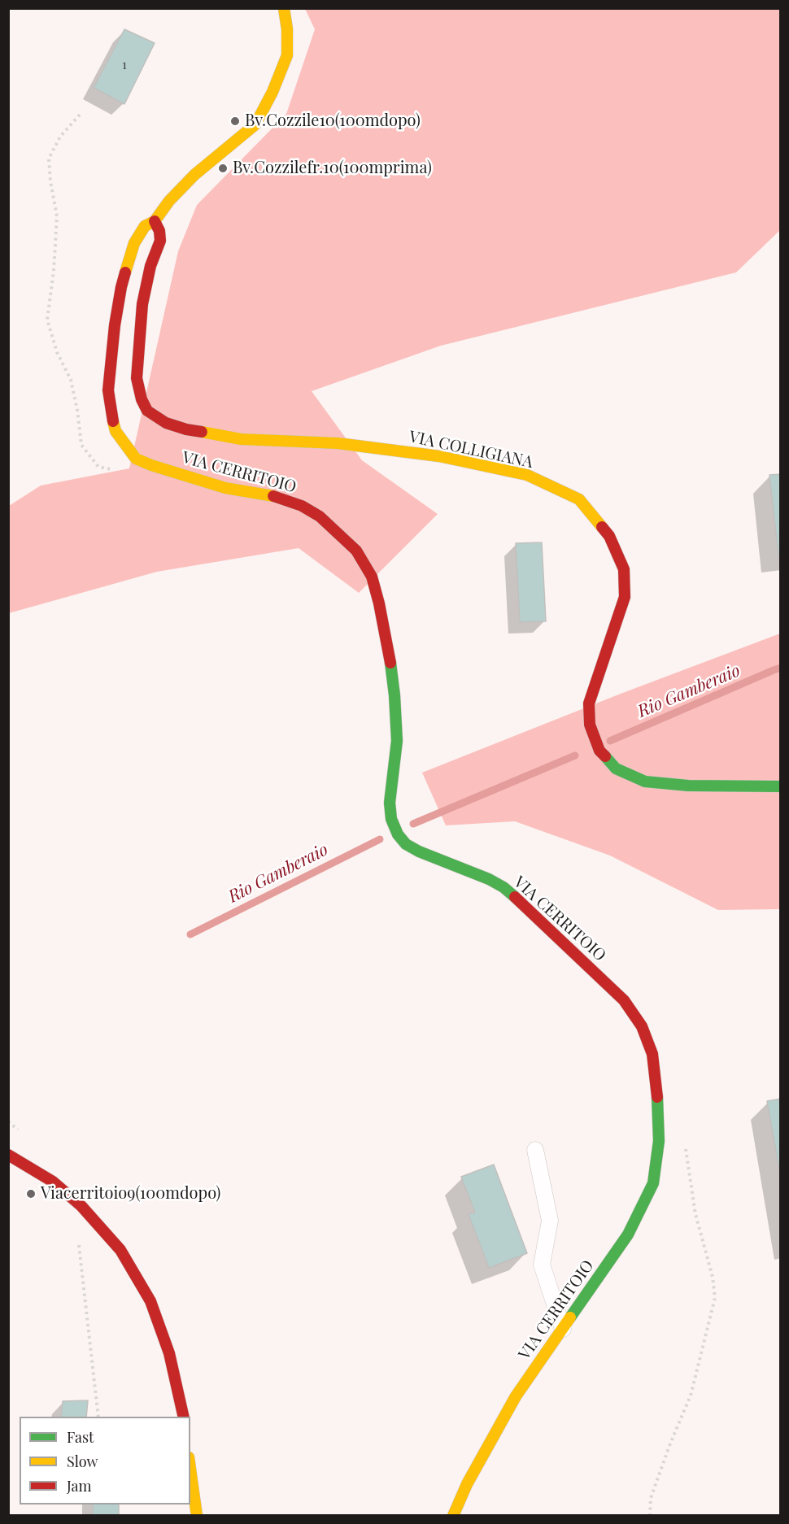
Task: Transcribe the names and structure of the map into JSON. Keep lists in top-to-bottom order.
{
  "streets": {
    "street": ["VIA COLLIGIANA", "VIA CERRITOIO"]
  },
  "water": ["Rio Gamberaio"],
  "places": ["Bv.Cozzile10(100mdopo)", "Bv.Cozzilefr.10(100mprima)", "Viacerritoio9(100mdopo)"],
  "house_numbers": ["1"],
  "legend": ["Fast", "Slow", "Jam"]
}
